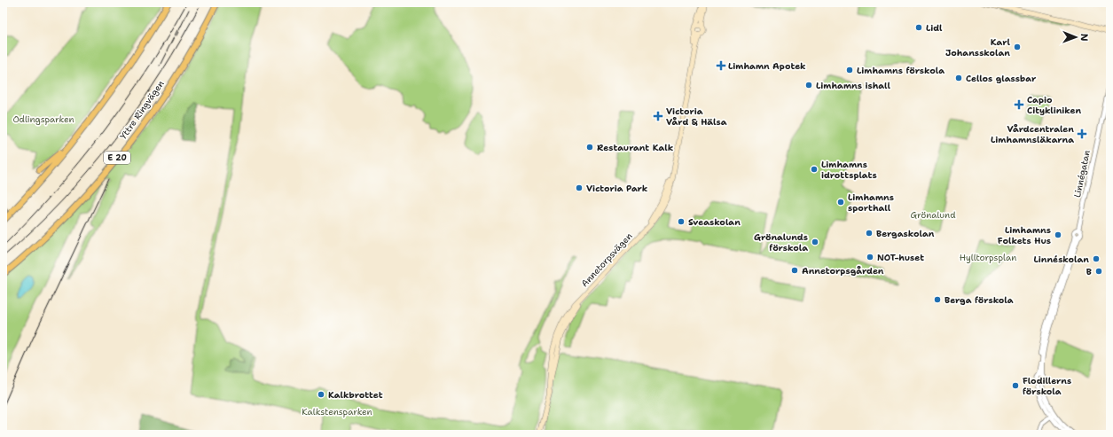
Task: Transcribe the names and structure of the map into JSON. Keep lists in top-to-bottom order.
{
  "streets": {
    "highway": ["Yttre Ringvägen", "E 20"],
    "main road": ["Annetorpsvägen"],
    "street": ["Linnégatan"]
  },
  "parks": [
    "Odlingsparken",
    "Grönalund",
    "Hylltorpsplan",
    "Kalkstensparken"
  ],
  "places": {
    "other": [
      "Lidl",
      "Karl Johansskolan",
      "Limhamns förskola",
      "Cellos glassbar",
      "Limhamns ishall",
      "Restaurant Kalk",
      "Limhamns idrottsplats",
      "Victoria Park",
      "Limhamns sporthall",
      "Sveaskolan",
      "Bergaskolan",
      "Limhamns Folkets Hus",
      "Grönalunds förskola",
      "NOT-huset",
      "Linnéskolan",
      "Annetorpsgården",
      "B",
      "Berga förskola",
      "Flodillerns förskola",
      "Kalkbrottet"
    ],
    "health": [
      "Limhamn Apotek",
      "Capio Citykliniken",
      "Victoria Vård & Hälsa",
      "Vårdcentralen Limhamnsläkarna"
    ]
  },
  "north": "right"
}
